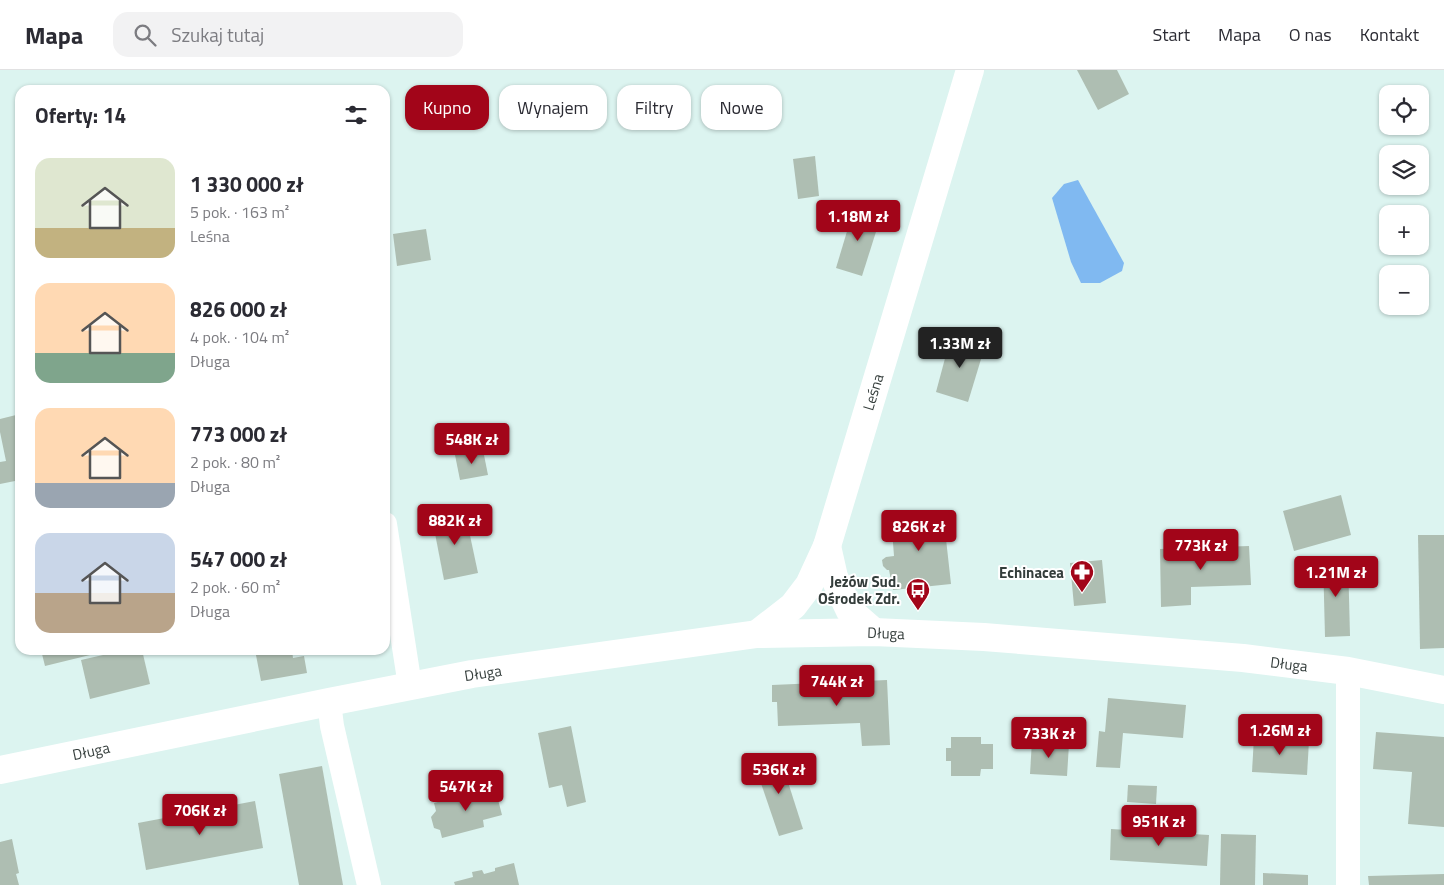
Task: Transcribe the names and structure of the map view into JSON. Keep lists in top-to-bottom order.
{
  "streets": {
    "street": ["Leśna", "Długa"]
  },
  "crossings": [
    ["Leśna", "Długa"]
  ],
  "places": {
    "pharmacy": ["Echinacea"],
    "bus stop": ["Jeżów Sud. Ośrodek Zdr."]
  },
  "page": {
    "header": "Mapa",
    "search": "Szukaj tutaj",
    "nav": [
      "Start",
      "Mapa",
      "O nas",
      "Kontakt"
    ],
    "map_buttons": ["+", "−"],
    "chip": [
      "Kupno",
      "Wynajem",
      "Filtry",
      "Nowe"
    ],
    "heading": "Oferty: 14",
    "list": [
      {
        "name": "1 330 000 zł",
        "note": "5 pok. · 163 m² · Leśna"
      },
      {
        "name": "826 000 zł",
        "note": "4 pok. · 104 m² · Długa"
      },
      {
        "name": "773 000 zł",
        "note": "2 pok. · 80 m² · Długa"
      },
      {
        "name": "547 000 zł",
        "note": "2 pok. · 60 m² · Długa"
      }
    ],
    "price": [
      "1.18M zł",
      "1.33M zł",
      "548K zł",
      "882K zł",
      "826K zł",
      "773K zł",
      "1.21M zł",
      "744K zł",
      "1.26M zł",
      "733K zł",
      "536K zł",
      "547K zł",
      "706K zł",
      "951K zł"
    ]
  }
}
